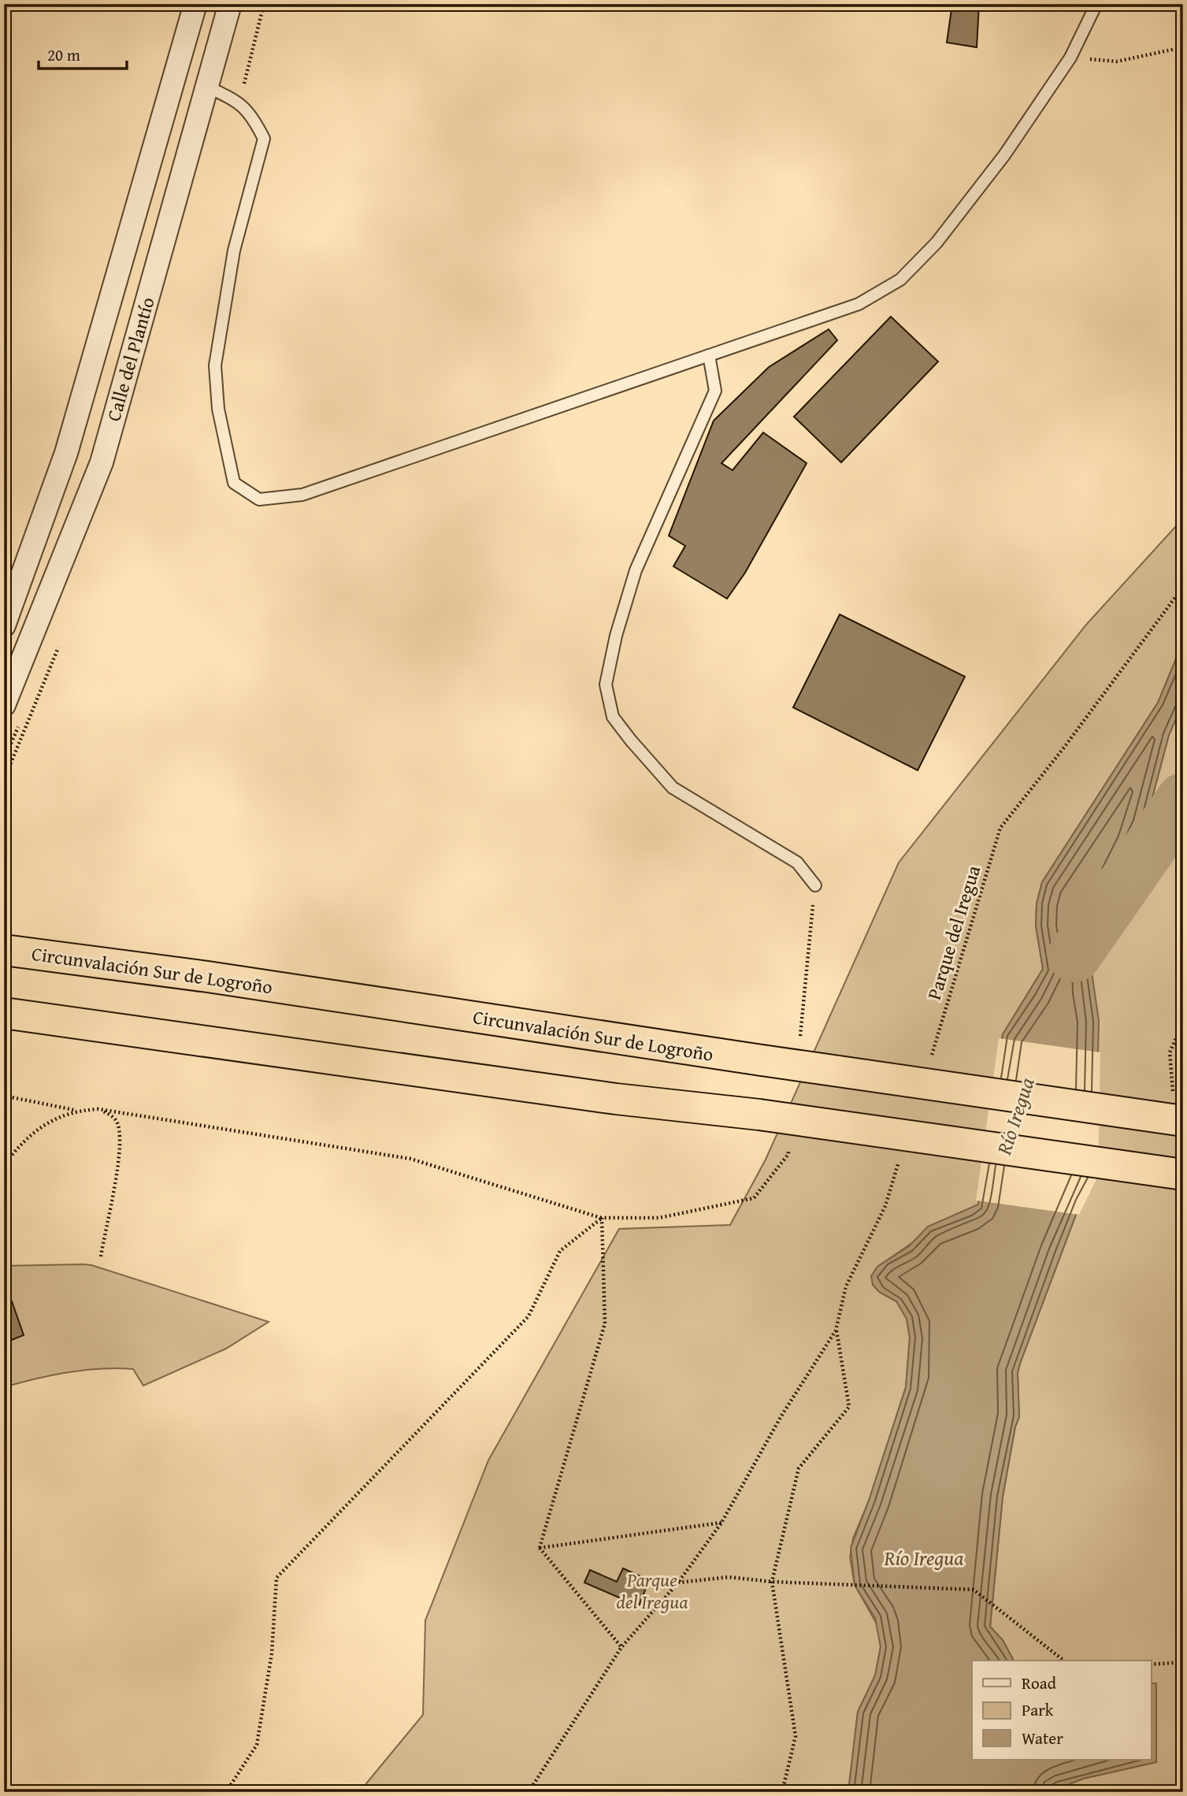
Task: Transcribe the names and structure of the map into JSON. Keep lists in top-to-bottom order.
{
  "streets": {
    "highway": ["Circunvalación Sur de Logroño"],
    "street": ["Calle del Plantío"],
    "path": ["Parque del Iregua"]
  },
  "water": ["Río Iregua"],
  "parks": ["Parque del Iregua"],
  "legend": ["Road", "Park", "Water"],
  "scale_bar": "20 m"
}
